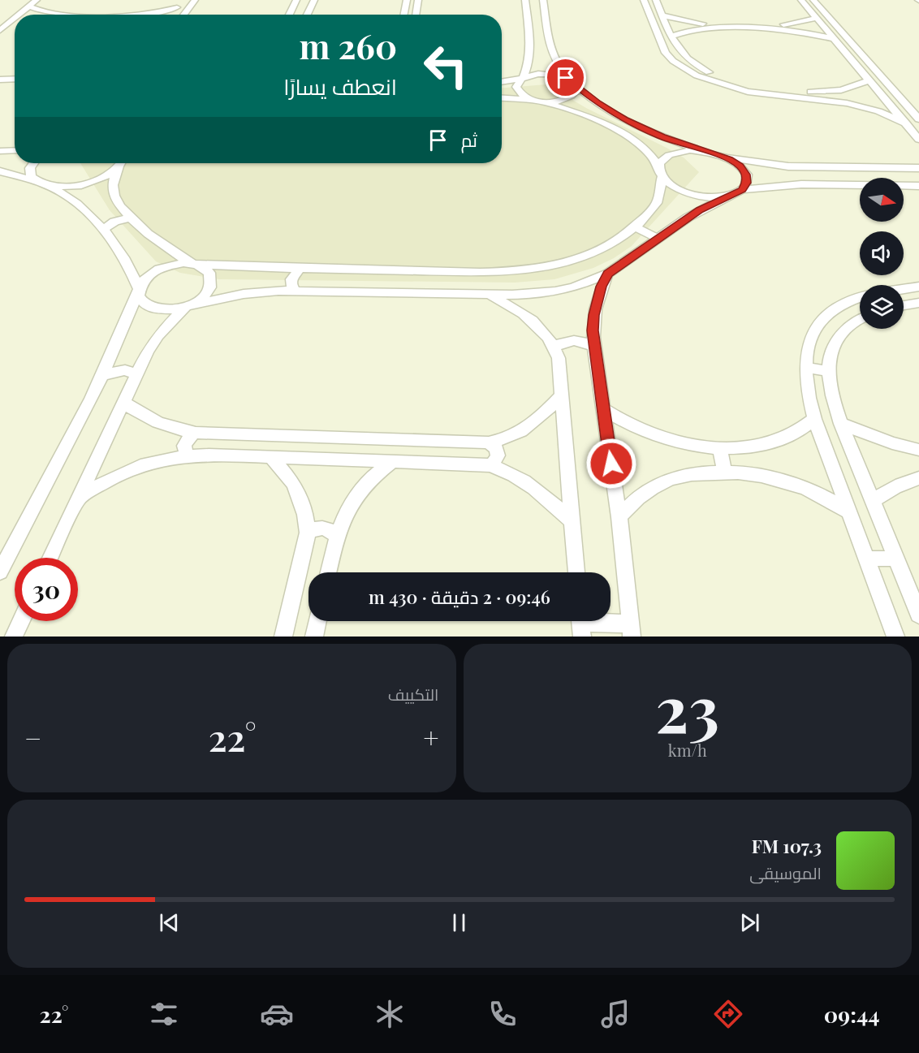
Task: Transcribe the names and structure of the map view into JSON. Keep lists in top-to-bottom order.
{
  "north": "right",
  "page": {
    "turn": ["260 m", "انعطف يسارًا"],
    "then": "ثم",
    "limit": "30",
    "trip": "09:46 · 2 دقيقة · 430 m",
    "tile": [
      ["23", "km/h"],
      "التكييف"
    ],
    "heat": ["−", "22°", "+"],
    "song": ["107.3 FM", "الموسيقى"],
    "tabs": ["09:44", "22°"]
  }
}
